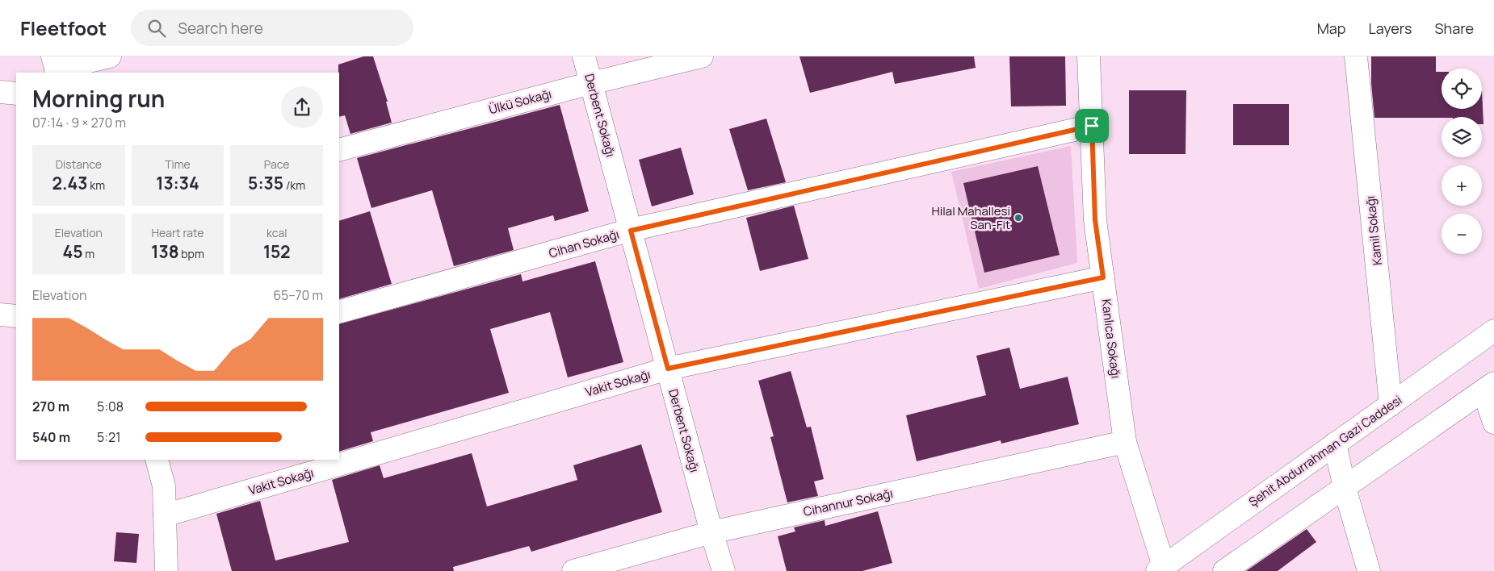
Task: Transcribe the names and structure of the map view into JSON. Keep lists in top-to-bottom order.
{
  "streets": {
    "street": [
      "Ülkü Sokağı",
      "Derbent Sokağı",
      "Kamil Sokağı",
      "Cihan Sokağı",
      "Kanlıca Sokağı",
      "Vakit Sokağı",
      "Şehit Abdurrahman Gazi Caddesi",
      "Cihannur Sokağı"
    ]
  },
  "crossings": [
    ["Ülkü Sokağı", "Derbent Sokağı"],
    ["Derbent Sokağı", "Cihan Sokağı"],
    ["Derbent Sokağı", "Vakit Sokağı"],
    ["Derbent Sokağı", "Cihannur Sokağı"],
    ["Kamil Sokağı", "Şehit Abdurrahman Gazi Caddesi"],
    ["Cihan Sokağı", "Kanlıca Sokağı"],
    ["Kanlıca Sokağı", "Vakit Sokağı"],
    ["Kanlıca Sokağı", "Şehit Abdurrahman Gazi Caddesi"],
    ["Kanlıca Sokağı", "Cihannur Sokağı"]
  ],
  "places": ["Hilal Mahallesi San-Fit"],
  "page": {
    "header": "Fleetfoot",
    "search": "Search here",
    "nav": ["Map", "Layers", "Share"],
    "map_buttons": ["+", "−"],
    "heading": ["Morning run", "07:14 · 9 × 270 m"],
    "stats": [
      ["Distance", "2.43 km"],
      ["Time", "13:34"],
      ["Pace", "5:35 /km"],
      ["Elevation", "45 m"],
      ["Heart rate", "138 bpm"],
      ["kcal", "152"]
    ],
    "chart": ["Elevation", "65–70 m"],
    "list": [
      {
        "name": "270 m",
        "note": "5:08"
      },
      {
        "name": "540 m",
        "note": "5:21"
      }
    ]
  }
}
